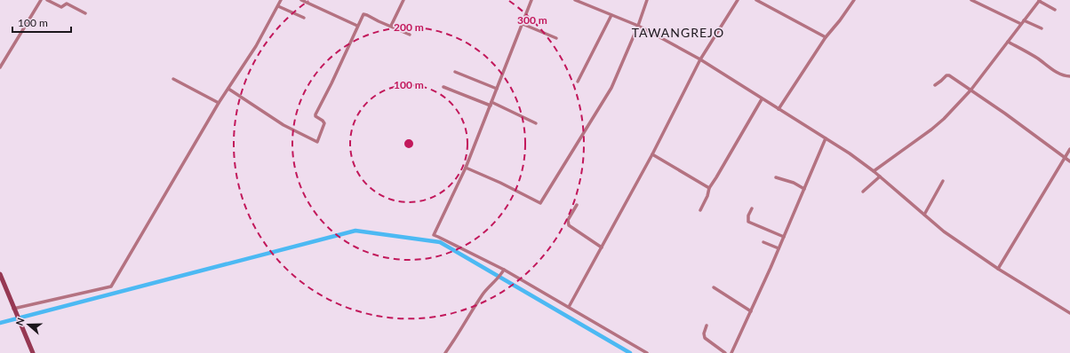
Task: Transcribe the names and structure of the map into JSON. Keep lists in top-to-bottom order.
{
  "districts": ["TAWANGREJO"],
  "scale_bar": "100 m",
  "north": "left",
  "rings": ["300 m", "200 m", "100 m"]
}
